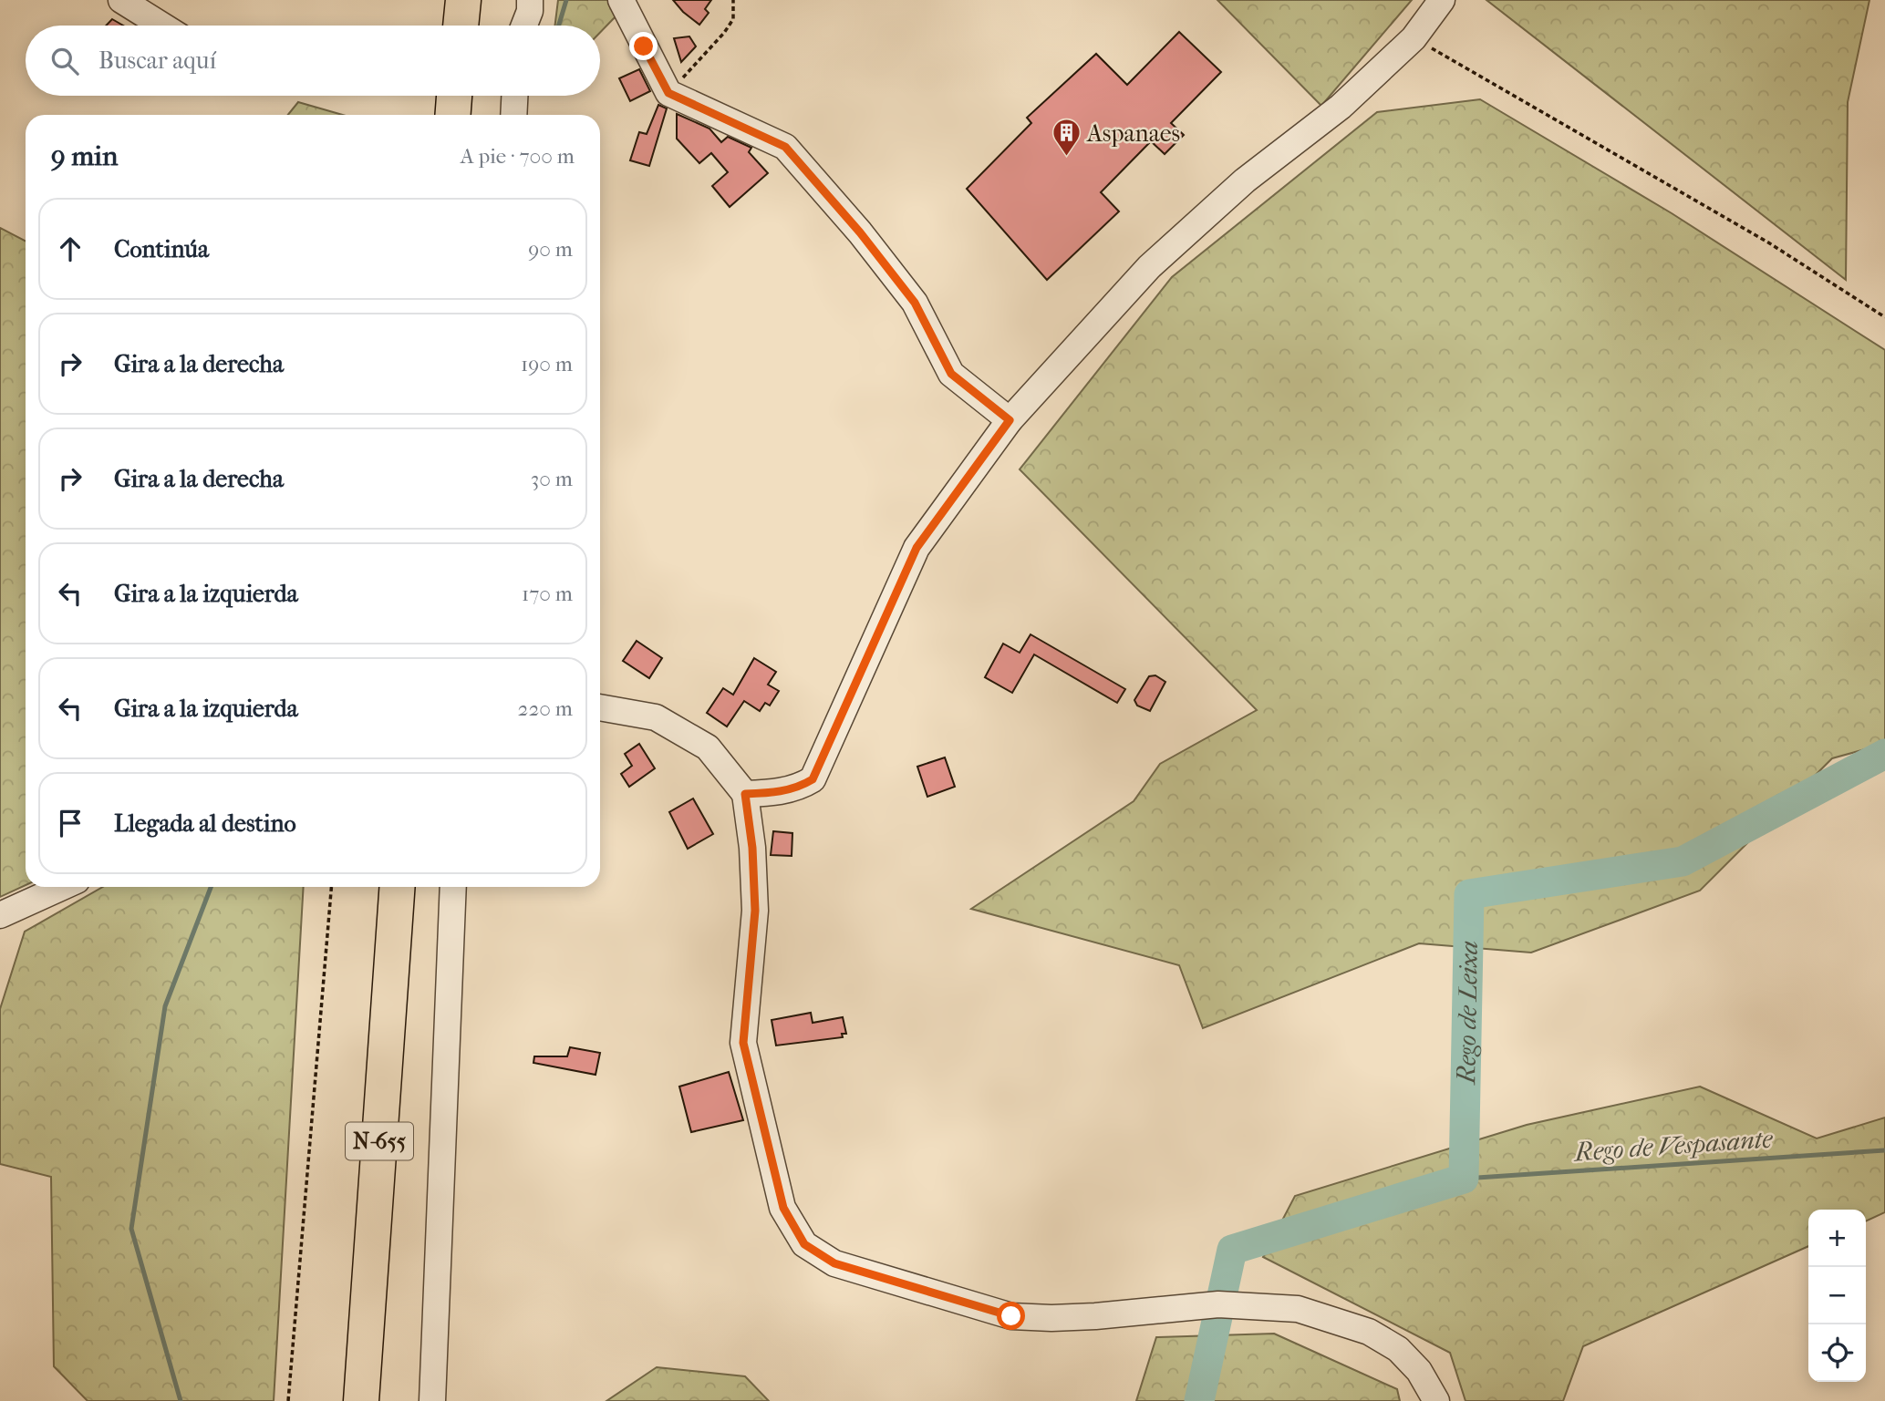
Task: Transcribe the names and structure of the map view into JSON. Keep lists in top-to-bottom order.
{
  "streets": {
    "highway": ["N-655"]
  },
  "water": ["Rego de Leixa", "Rego de Vespasante"],
  "places": {
    "building": ["Aspanaes"]
  },
  "page": {
    "search": "Buscar aquí",
    "heading": ["9 min", "A pie · 700 m"],
    "list": [
      ["Continúa", "90 m"],
      ["Gira a la derecha", "190 m"],
      ["Gira a la derecha", "30 m"],
      ["Gira a la izquierda", "170 m"],
      ["Gira a la izquierda", "220 m"],
      "Llegada al destino"
    ],
    "map_buttons": ["+", "−"]
  }
}
